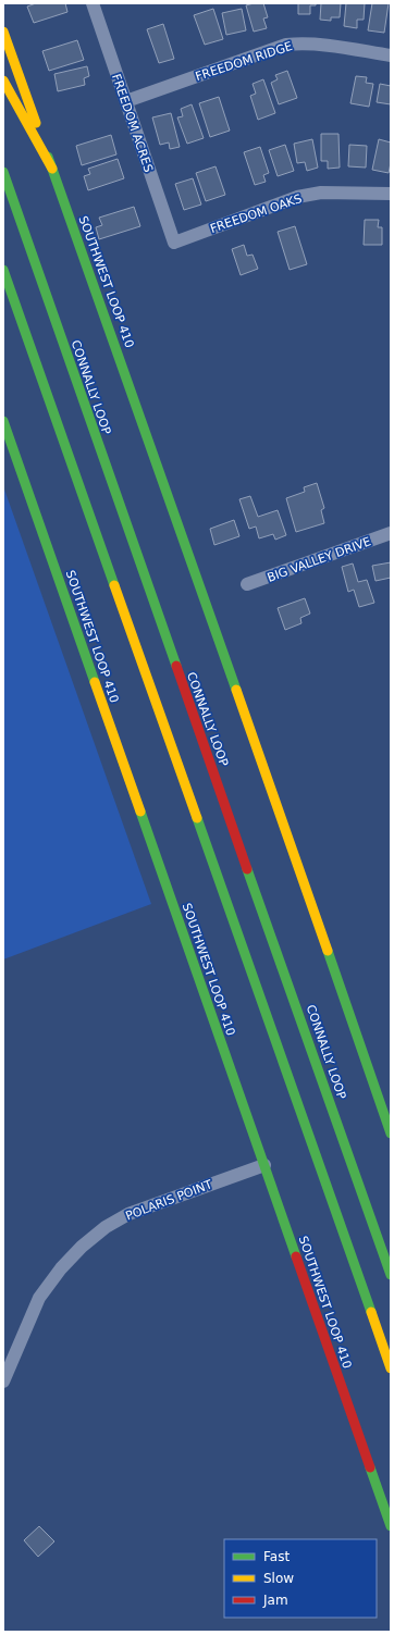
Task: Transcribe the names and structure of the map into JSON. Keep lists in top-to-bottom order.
{
  "streets": {
    "main road": ["SOUTHWEST LOOP 410", "CONNALLY LOOP"],
    "street": [
      "FREEDOM RIDGE",
      "FREEDOM ACRES",
      "FREEDOM OAKS",
      "BIG VALLEY DRIVE",
      "POLARIS POINT"
    ]
  },
  "crossings": [
    ["FREEDOM RIDGE", "FREEDOM ACRES"],
    ["FREEDOM ACRES", "FREEDOM OAKS"],
    ["SOUTHWEST LOOP 410", "POLARIS POINT"]
  ],
  "legend": ["Fast", "Slow", "Jam"]
}
